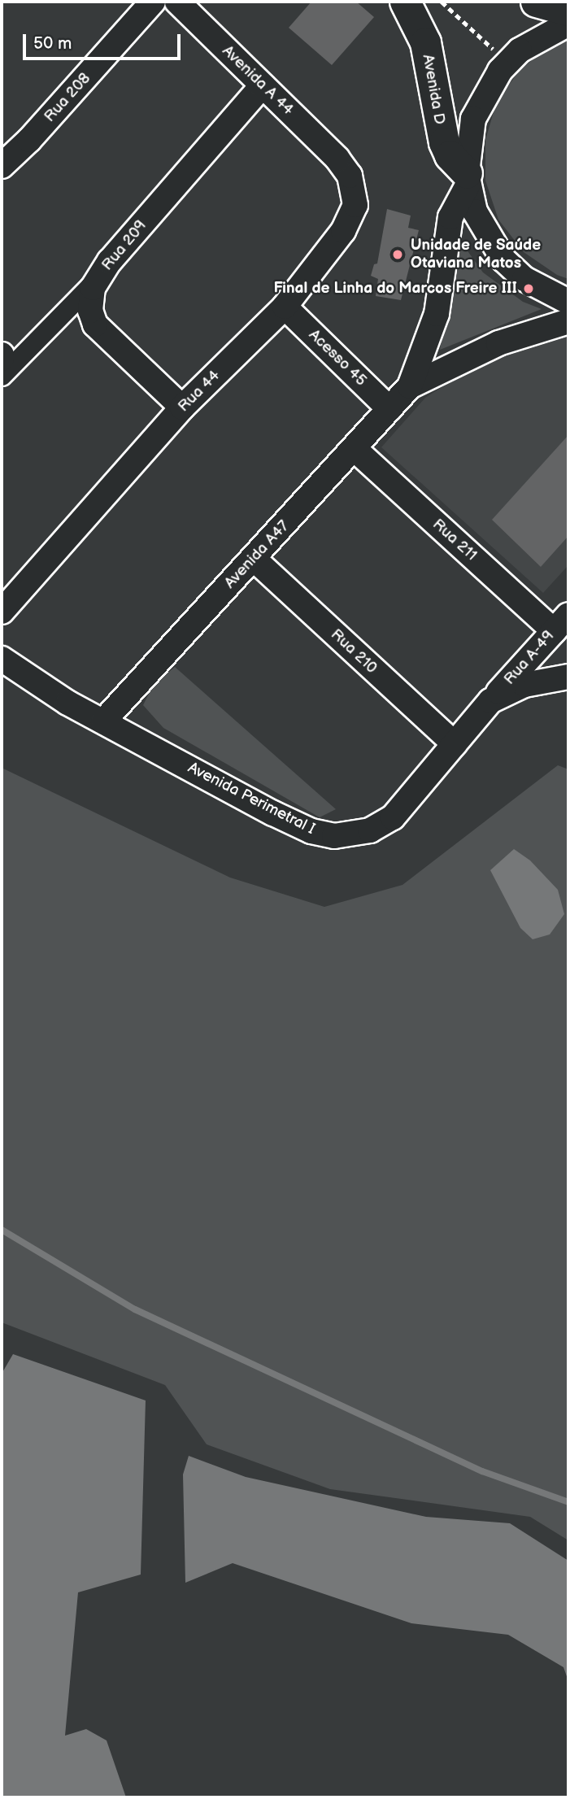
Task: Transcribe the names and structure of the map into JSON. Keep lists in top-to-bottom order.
{
  "streets": {
    "street": [
      "Avenida A 44",
      "Avenida D",
      "Rua 208",
      "Rua 209",
      "Acesso 45",
      "Rua 44",
      "Rua 211",
      "Avenida A47",
      "Rua 210",
      "Rua A-49",
      "Avenida Perimetral I"
    ]
  },
  "crossings": [
    ["Avenida A 44", "Rua 209"],
    ["Avenida A 44", "Rua 44"],
    ["Avenida D", "Avenida A47"],
    ["Rua 209", "Rua 44"],
    ["Acesso 45", "Rua 44"],
    ["Acesso 45", "Avenida A47"],
    ["Rua 211", "Avenida A47"],
    ["Rua 211", "Rua A-49"],
    ["Avenida A47", "Rua 210"],
    ["Avenida A47", "Avenida Perimetral I"],
    ["Rua 210", "Avenida Perimetral I"],
    ["Rua A-49", "Avenida Perimetral I"]
  ],
  "places": ["Unidade de Saúde Otaviana Matos", "Final de Linha do Marcos Freire III"],
  "scale_bar": "50 m"
}
